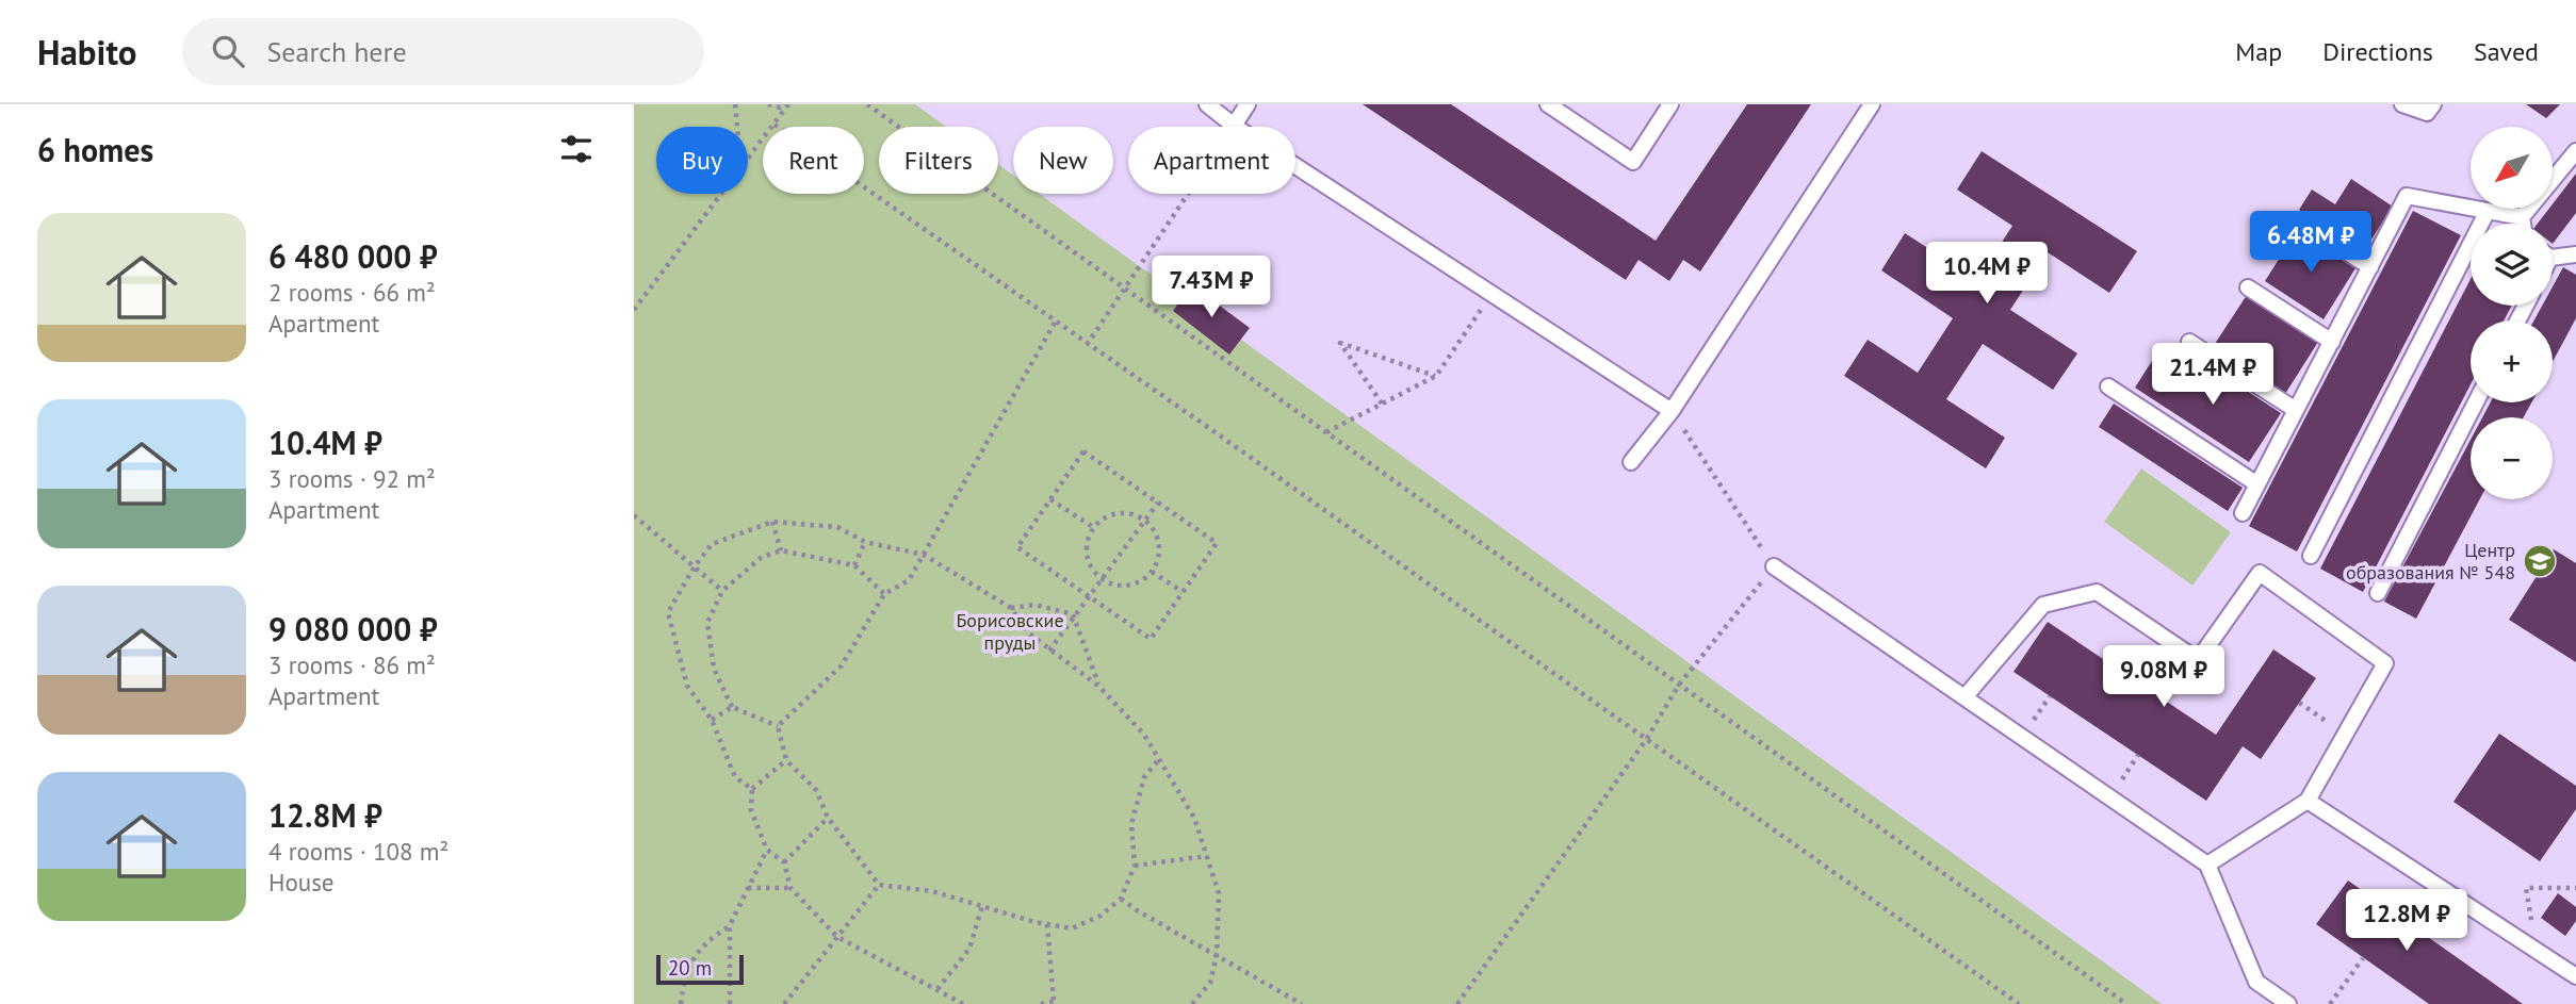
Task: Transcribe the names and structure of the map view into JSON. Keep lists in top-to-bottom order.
{
  "parks": ["Борисовские пруды"],
  "places": {
    "school or university": ["Центр образования № 548"]
  },
  "scale_bar": "20 m",
  "north": "bottom left",
  "page": {
    "header": "Habito",
    "search": "Search here",
    "nav": ["Map", "Directions", "Saved"],
    "heading": "6 homes",
    "map_buttons": ["+", "−"],
    "chip": [
      "Buy",
      "Rent",
      "Filters",
      "New",
      "Apartment"
    ],
    "list": [
      {
        "name": "6 480 000 ₽",
        "note": "2 rooms · 66 m² · Apartment"
      },
      {
        "name": "10.4M ₽",
        "note": "3 rooms · 92 m² · Apartment"
      },
      {
        "name": "9 080 000 ₽",
        "note": "3 rooms · 86 m² · Apartment"
      },
      {
        "name": "12.8M ₽",
        "note": "4 rooms · 108 m² · House"
      }
    ],
    "price": [
      "6.48M ₽",
      "10.4M ₽",
      "7.43M ₽",
      "21.4M ₽",
      "9.08M ₽",
      "12.8M ₽"
    ],
    "scale": "20 m"
  }
}
